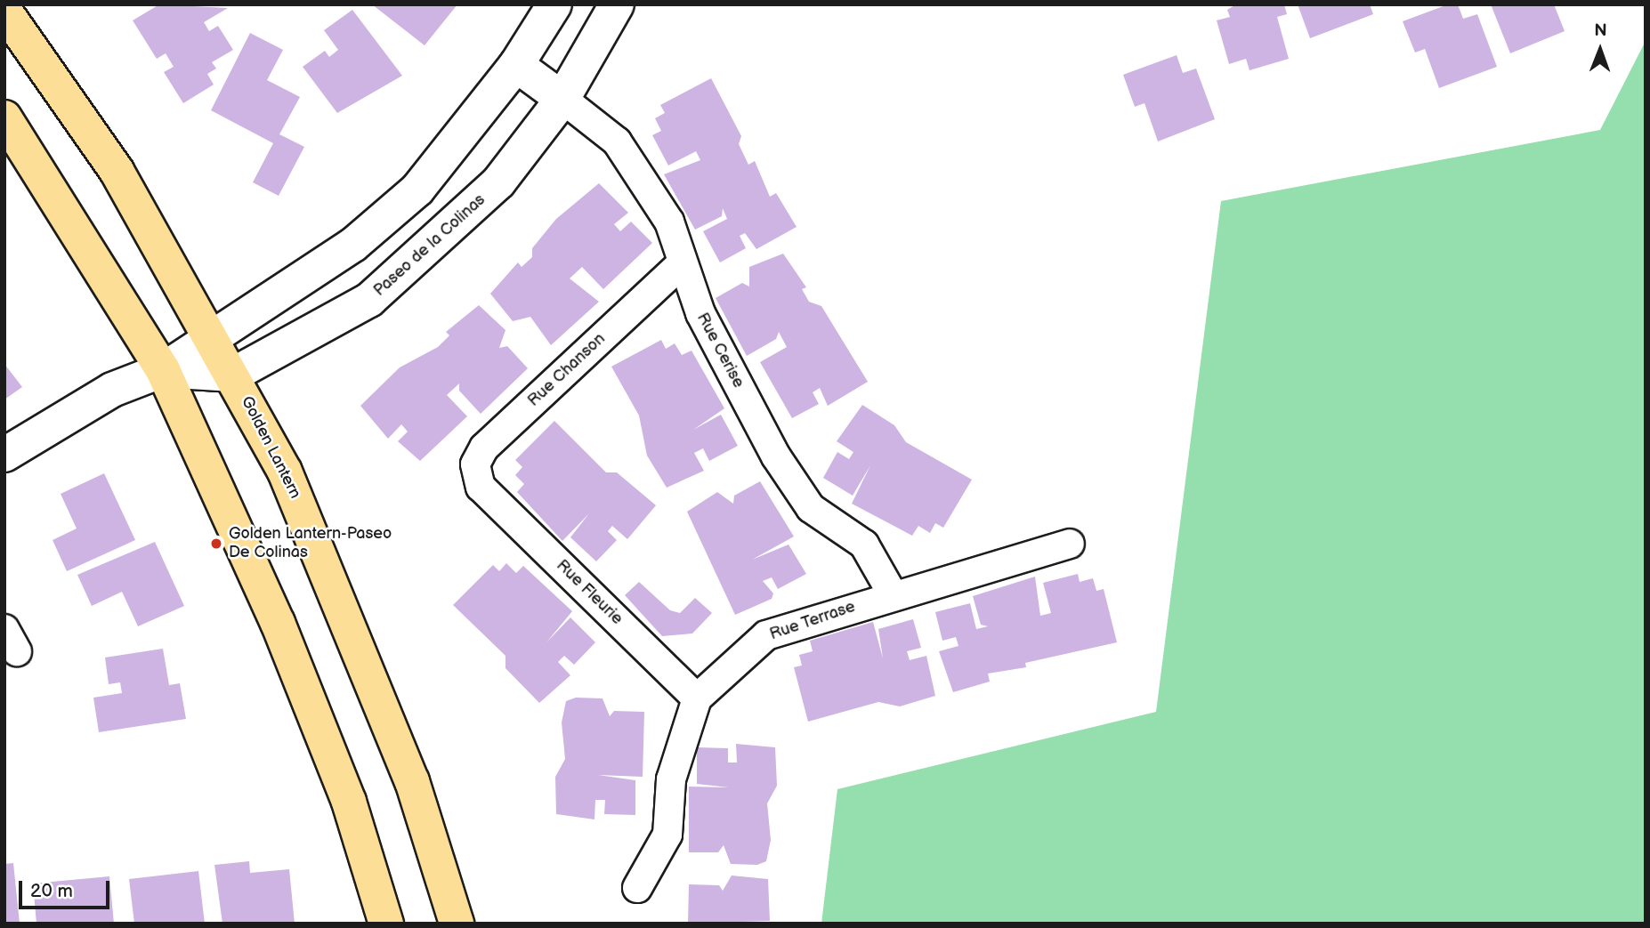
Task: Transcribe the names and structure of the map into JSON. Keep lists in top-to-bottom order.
{
  "streets": {
    "main road": ["Paseo de la Colinas", "Golden Lantern"],
    "street": [
      "Rue Cerise",
      "Rue Chanson",
      "Rue Fleurie",
      "Rue Terrase"
    ]
  },
  "crossings": [
    ["Paseo de la Colinas", "Rue Cerise"],
    ["Paseo de la Colinas", "Golden Lantern"],
    ["Rue Cerise", "Rue Chanson"],
    ["Rue Cerise", "Rue Terrase"],
    ["Rue Chanson", "Rue Fleurie"],
    ["Rue Fleurie", "Rue Terrase"]
  ],
  "places": ["Golden Lantern-Paseo De Colinas"],
  "scale_bar": "20 m",
  "north": "top"
}
